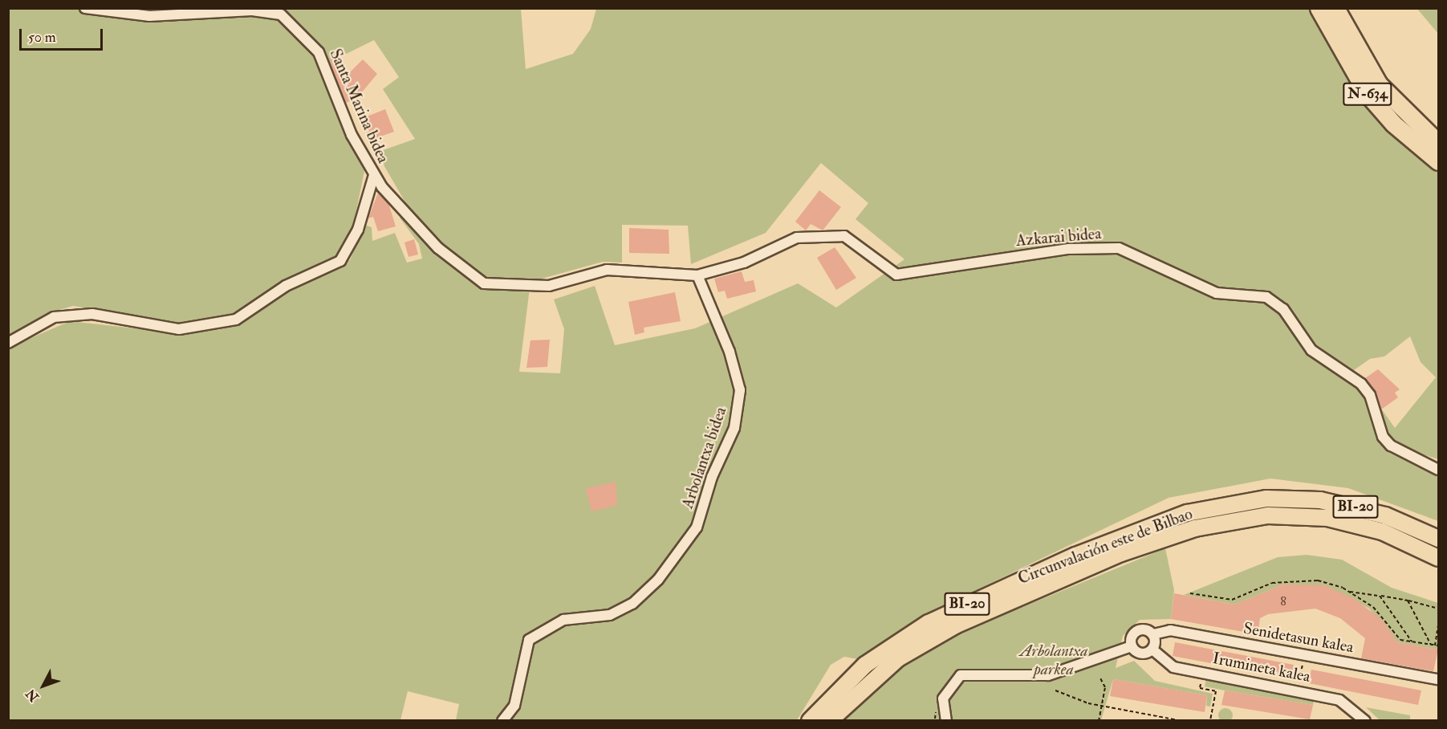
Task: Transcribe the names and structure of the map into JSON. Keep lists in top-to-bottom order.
{
  "streets": {
    "highway": ["N-634"],
    "main road": ["BI-20", "Circunvalación este de Bilbao"],
    "street": [
      "Santa Marina bidea",
      "Azkarai bidea",
      "Arbolantxa bidea",
      "Senidetasun kalea",
      "Irumineta kalea"
    ]
  },
  "crossings": [
    ["Azkarai bidea", "Arbolantxa bidea"]
  ],
  "parks": ["Arbolantxa parkea"],
  "house_numbers": ["8"],
  "scale_bar": "50 m",
  "north": "bottom left"
}
